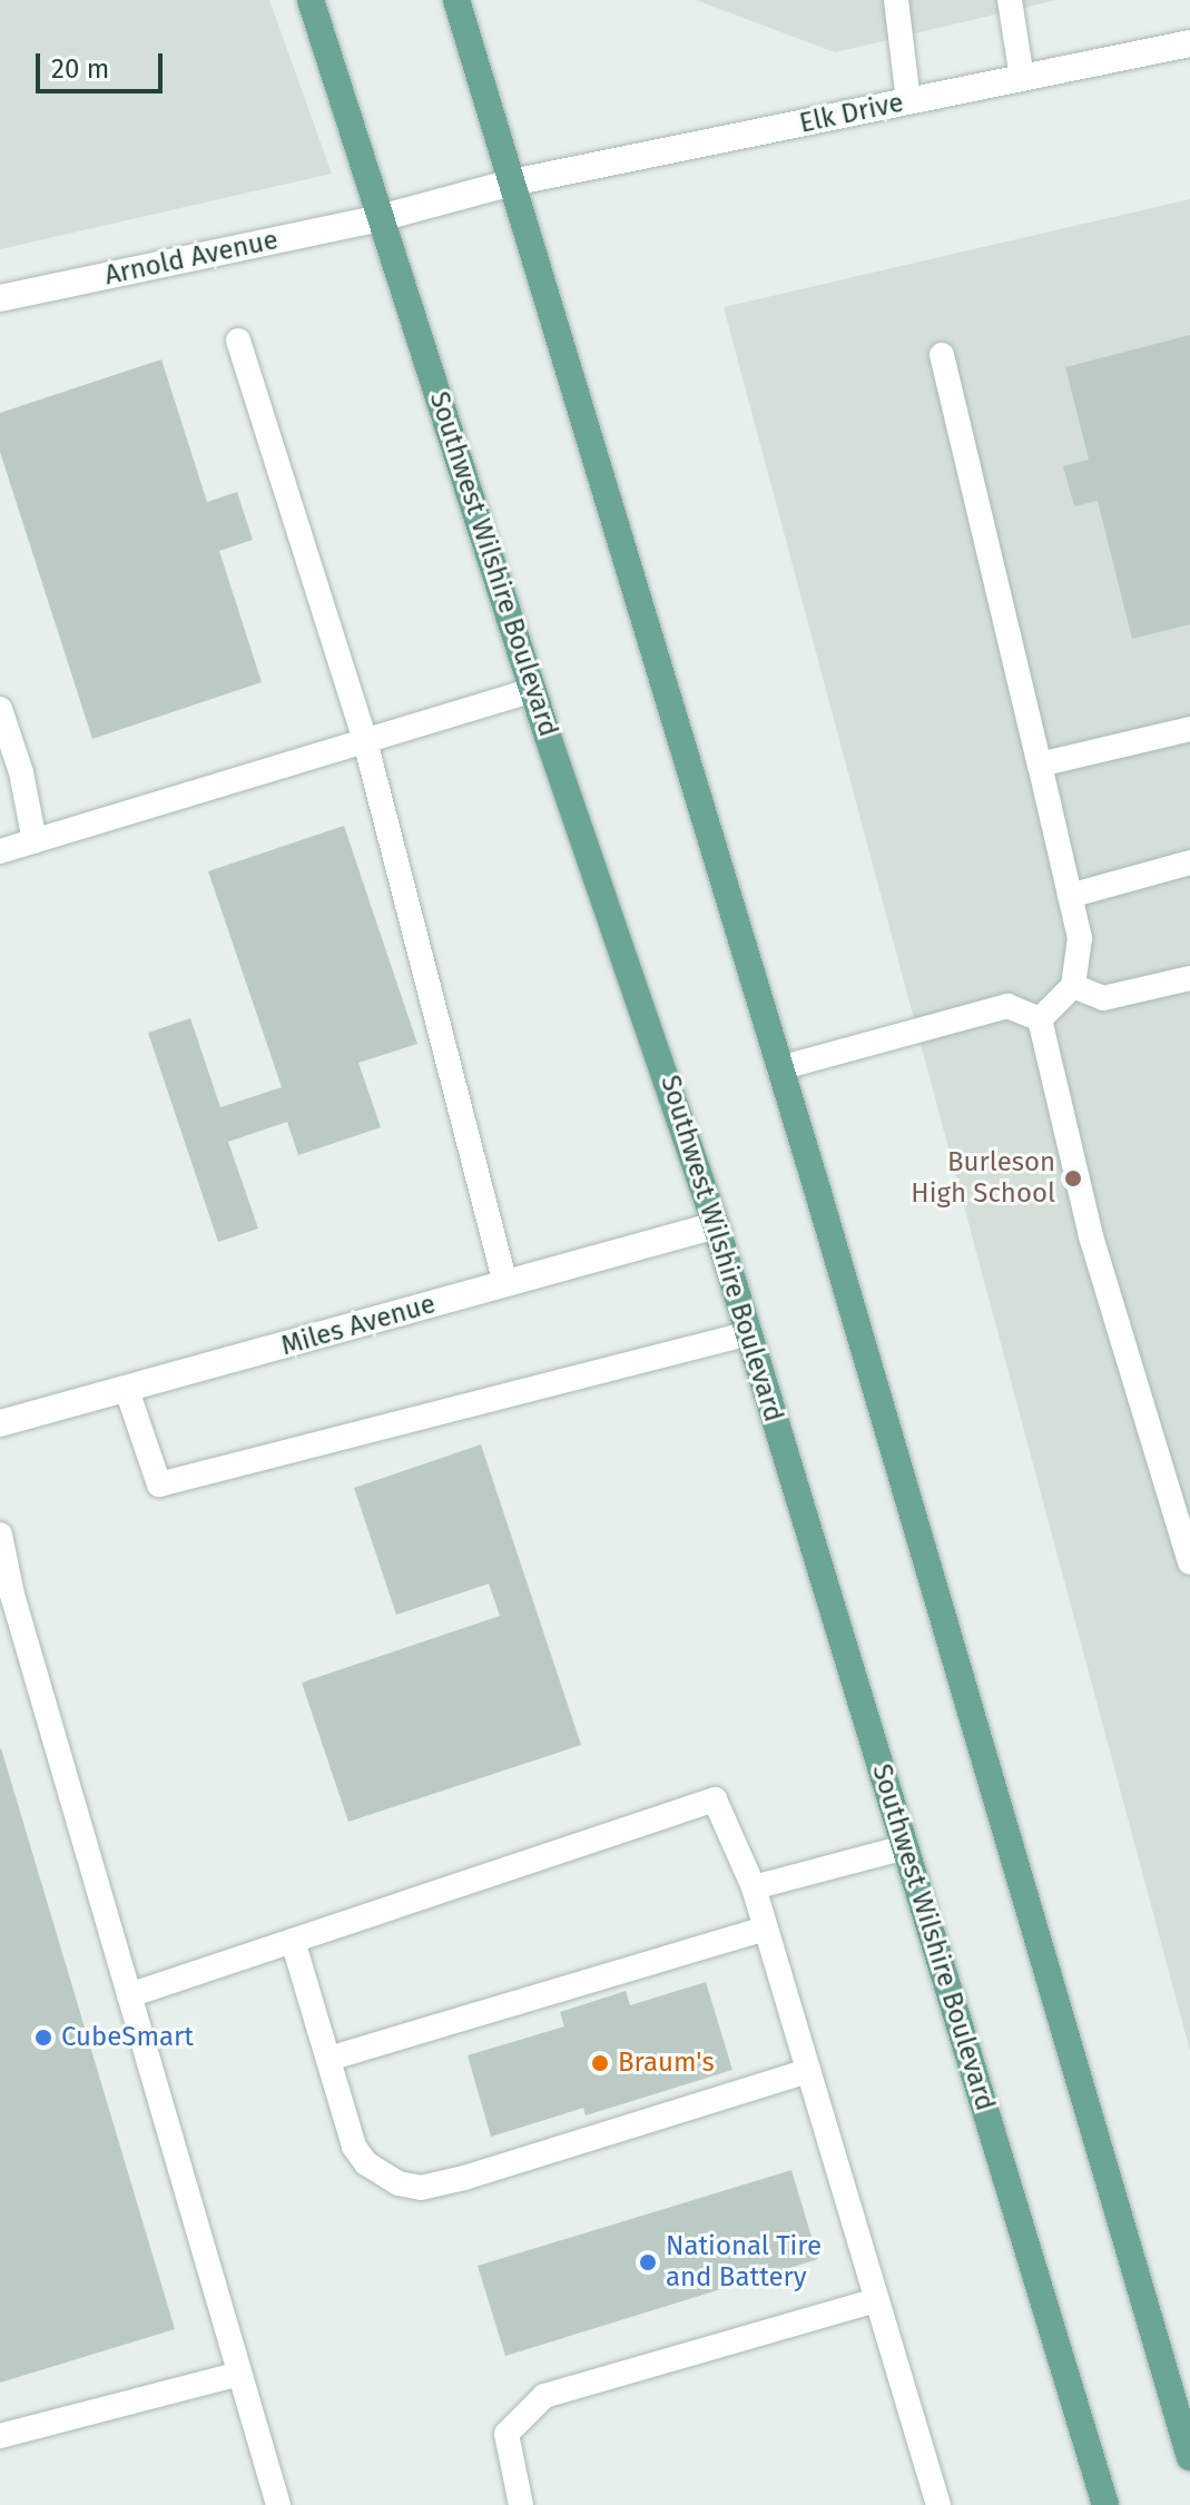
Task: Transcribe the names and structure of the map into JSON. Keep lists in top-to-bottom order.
{
  "streets": {
    "main road": ["Southwest Wilshire Boulevard"],
    "street": ["Elk Drive", "Arnold Avenue", "Miles Avenue"]
  },
  "crossings": [
    ["Elk Drive", "Arnold Avenue"],
    ["Elk Drive", "Southwest Wilshire Boulevard"],
    ["Arnold Avenue", "Southwest Wilshire Boulevard"],
    ["Southwest Wilshire Boulevard", "Miles Avenue"]
  ],
  "places": [
    "Burleson High School",
    "CubeSmart",
    "Braum's",
    "National Tire and Battery"
  ],
  "scale_bar": "20 m"
}
